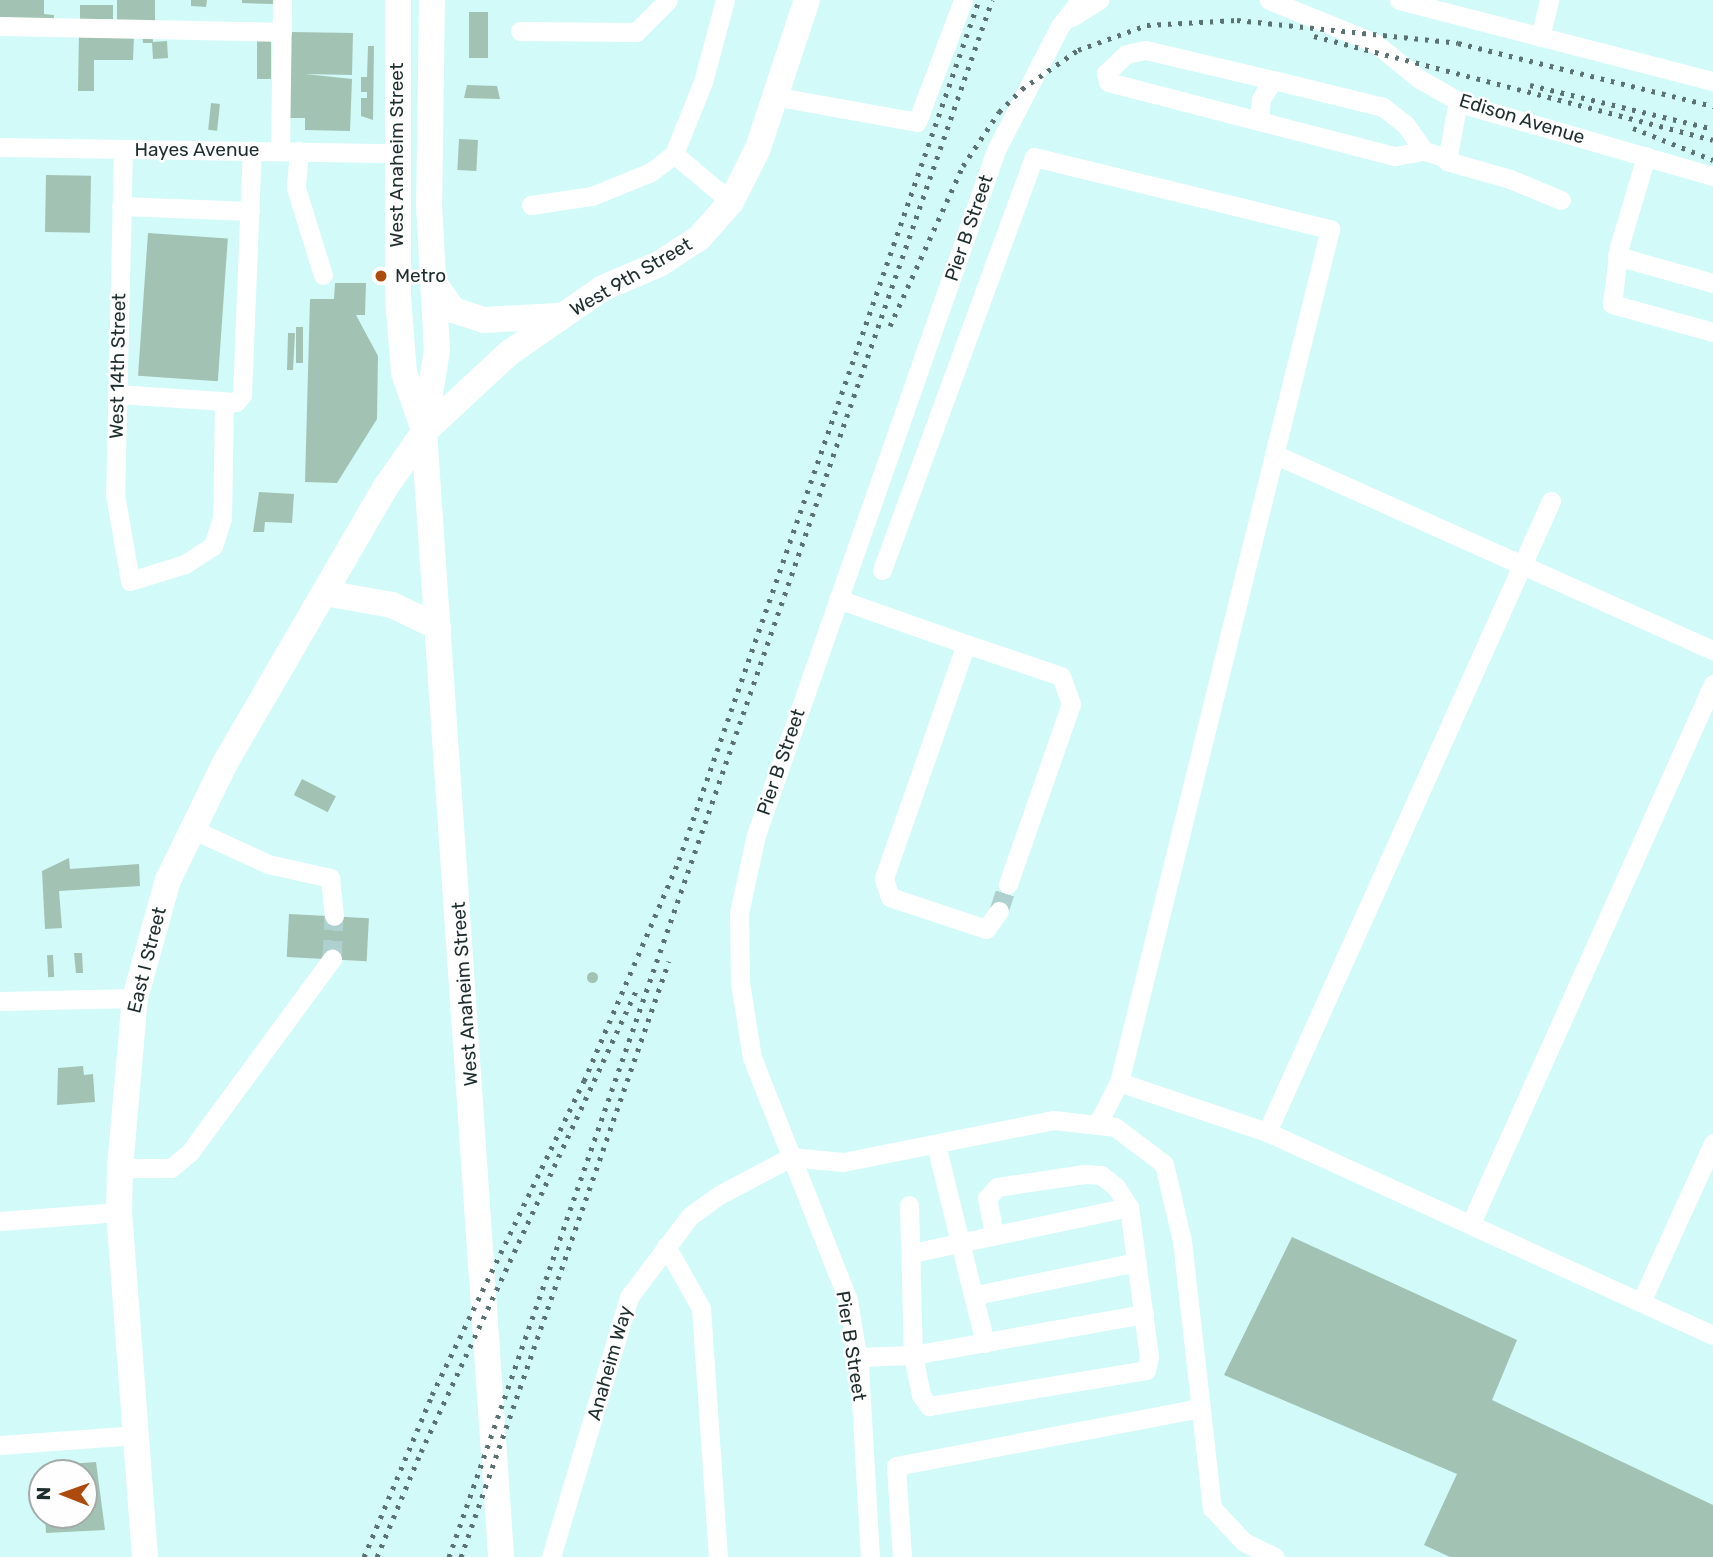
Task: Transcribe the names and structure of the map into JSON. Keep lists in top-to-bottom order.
{
  "streets": {
    "main road": ["West Anaheim Street", "West 9th Street", "East I Street"],
    "street": [
      "Edison Avenue",
      "Hayes Avenue",
      "Pier B Street",
      "West 14th Street",
      "Anaheim Way"
    ]
  },
  "crossings": [
    ["Hayes Avenue", "West Anaheim Street"],
    ["Hayes Avenue", "West 14th Street"],
    ["West Anaheim Street", "West 9th Street"],
    ["West Anaheim Street", "East I Street"],
    ["Pier B Street", "Anaheim Way"],
    ["West 9th Street", "East I Street"]
  ],
  "places": ["Metro"],
  "north": "left"
}
